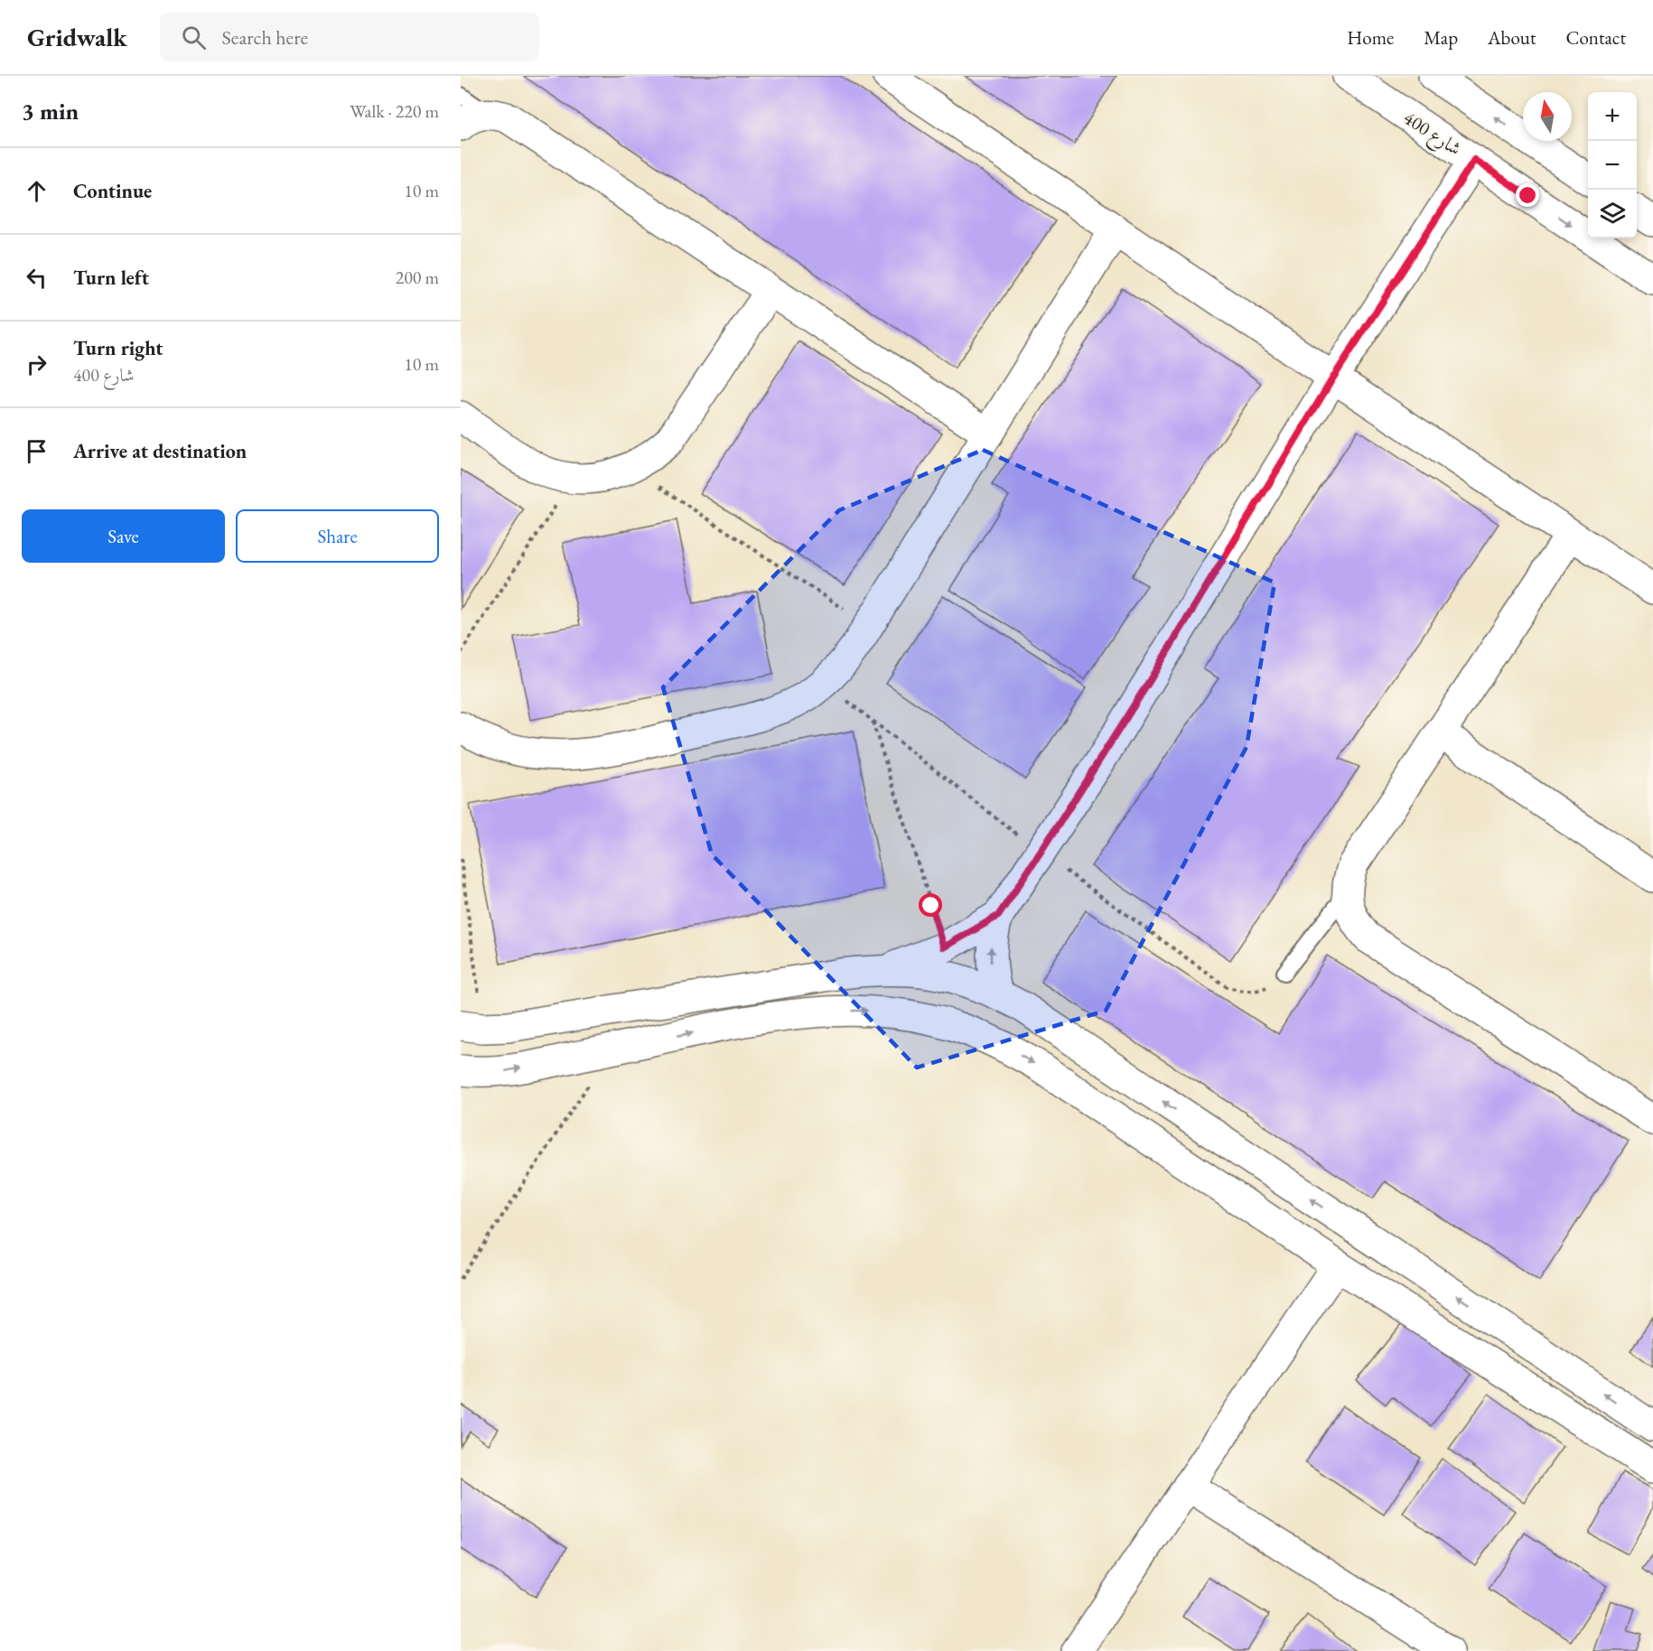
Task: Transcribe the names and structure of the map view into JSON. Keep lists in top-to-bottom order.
{
  "streets": {
    "street": ["شارع 400"]
  },
  "north": "top",
  "page": {
    "header": "Gridwalk",
    "search": "Search here",
    "nav": [
      "Home",
      "Map",
      "About",
      "Contact"
    ],
    "heading": ["3 min", "Walk · 220 m"],
    "map_buttons": ["+", "−"],
    "list": [
      ["Continue", "10 m"],
      ["Turn left", "200 m"],
      ["Turn right", "شارع 400", "10 m"],
      "Arrive at destination"
    ],
    "buttons": ["Save", "Share"]
  }
}
